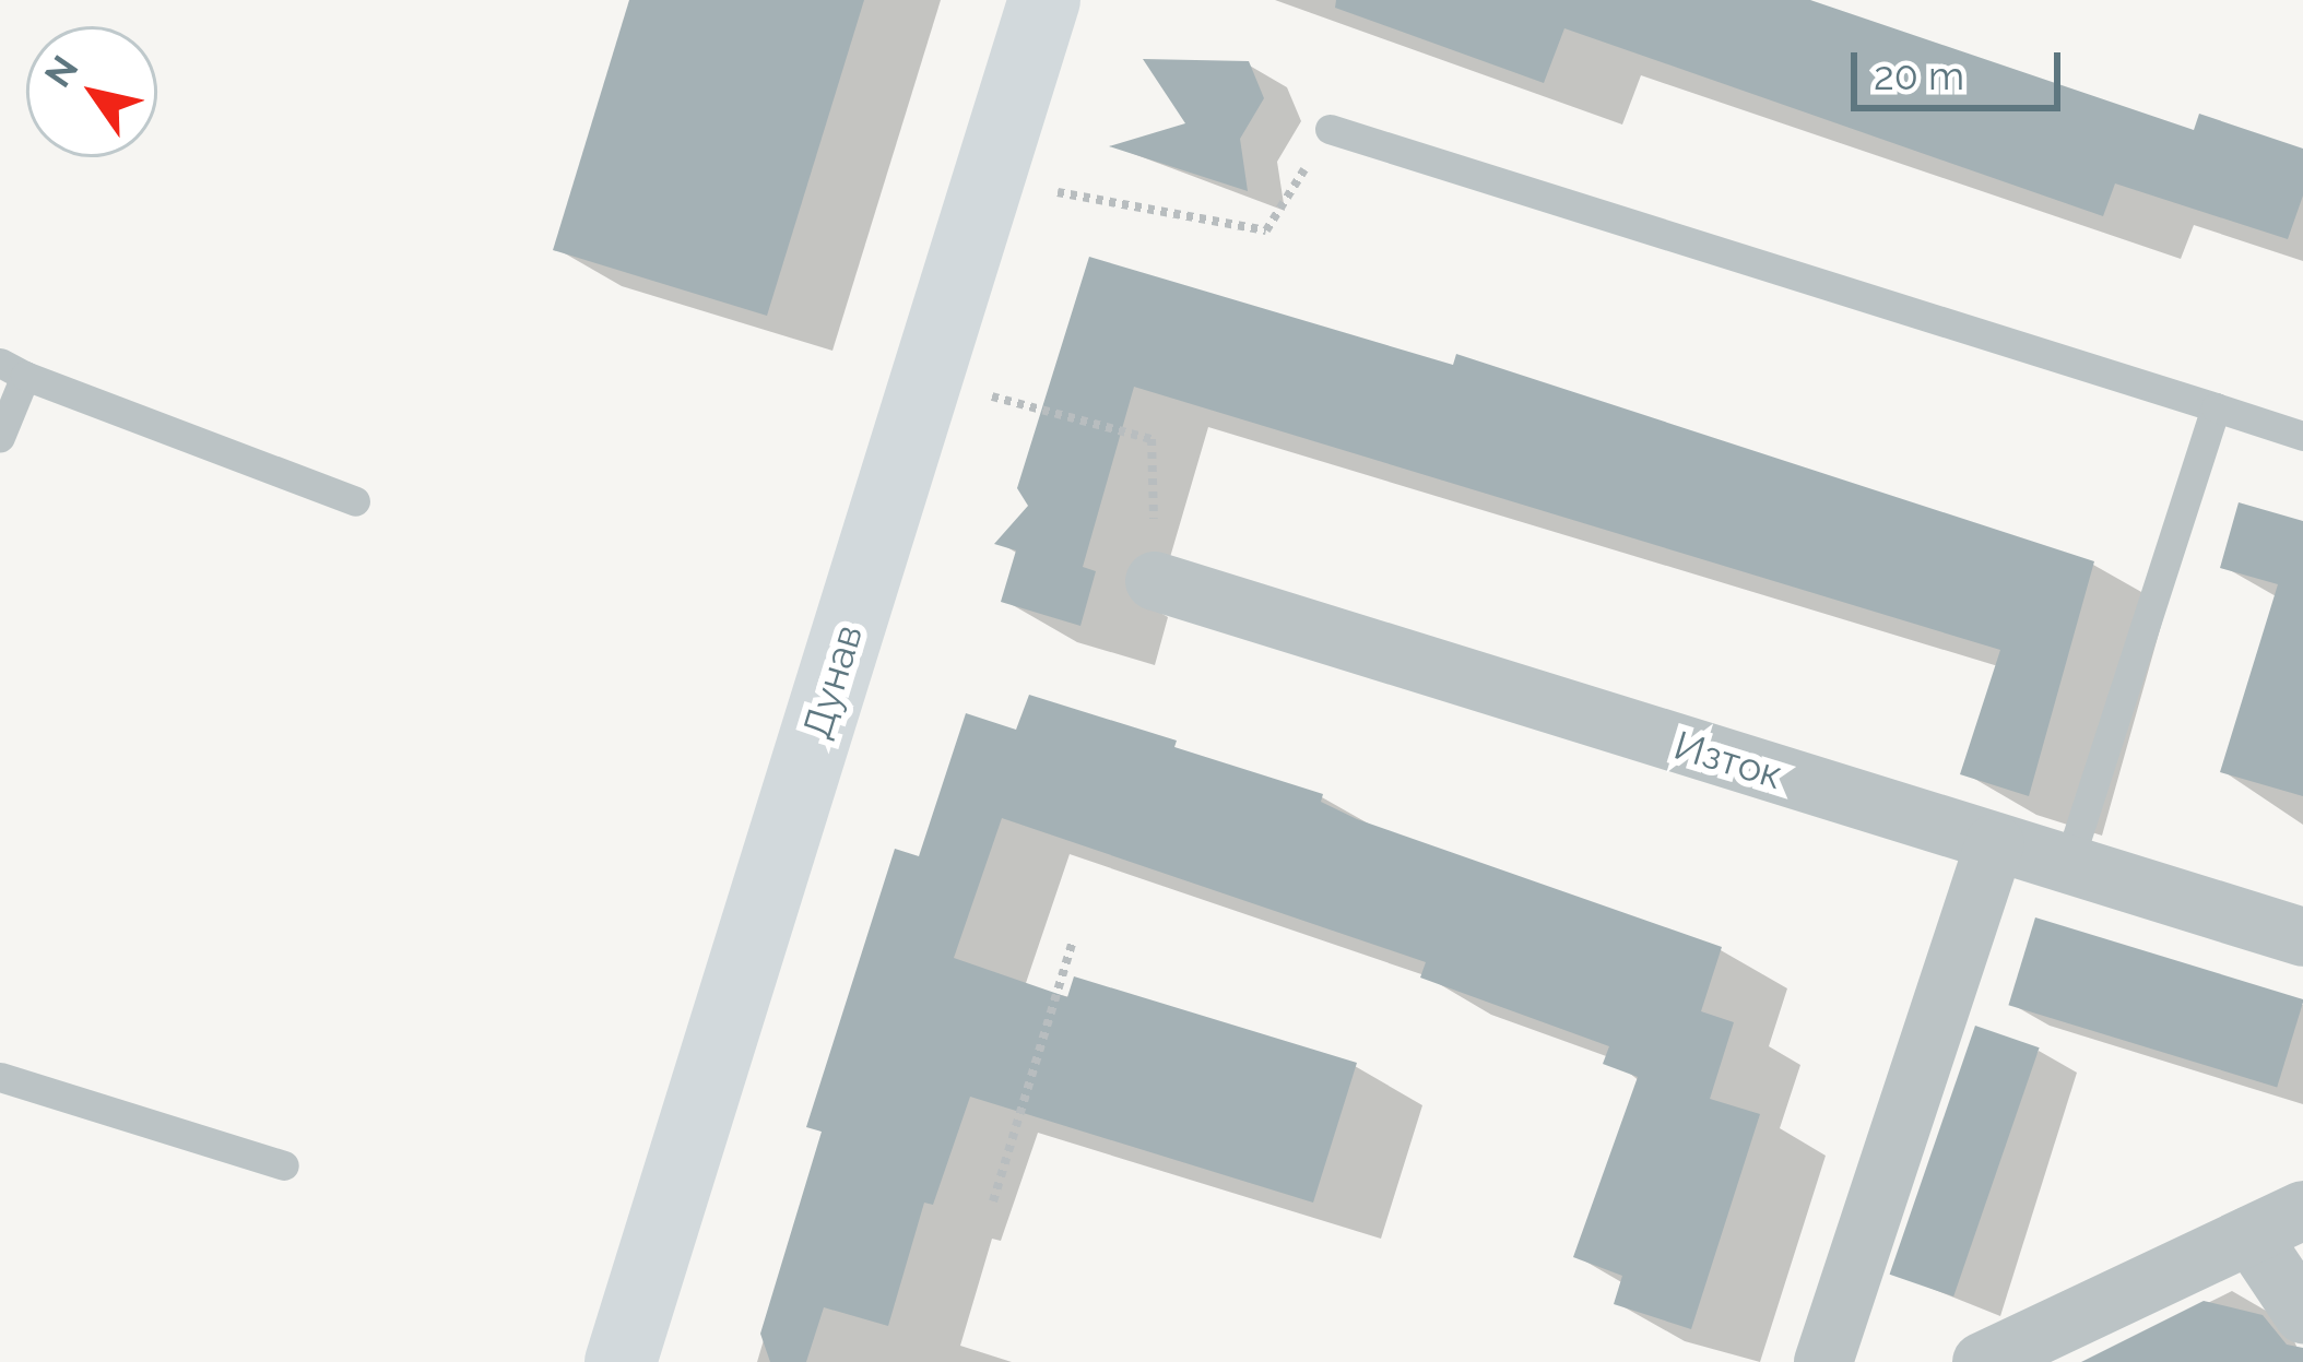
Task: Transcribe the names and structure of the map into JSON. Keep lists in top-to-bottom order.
{
  "streets": {
    "main road": ["Дунав"],
    "street": ["Изток"]
  },
  "scale_bar": "20 m",
  "north": "top left"
}
